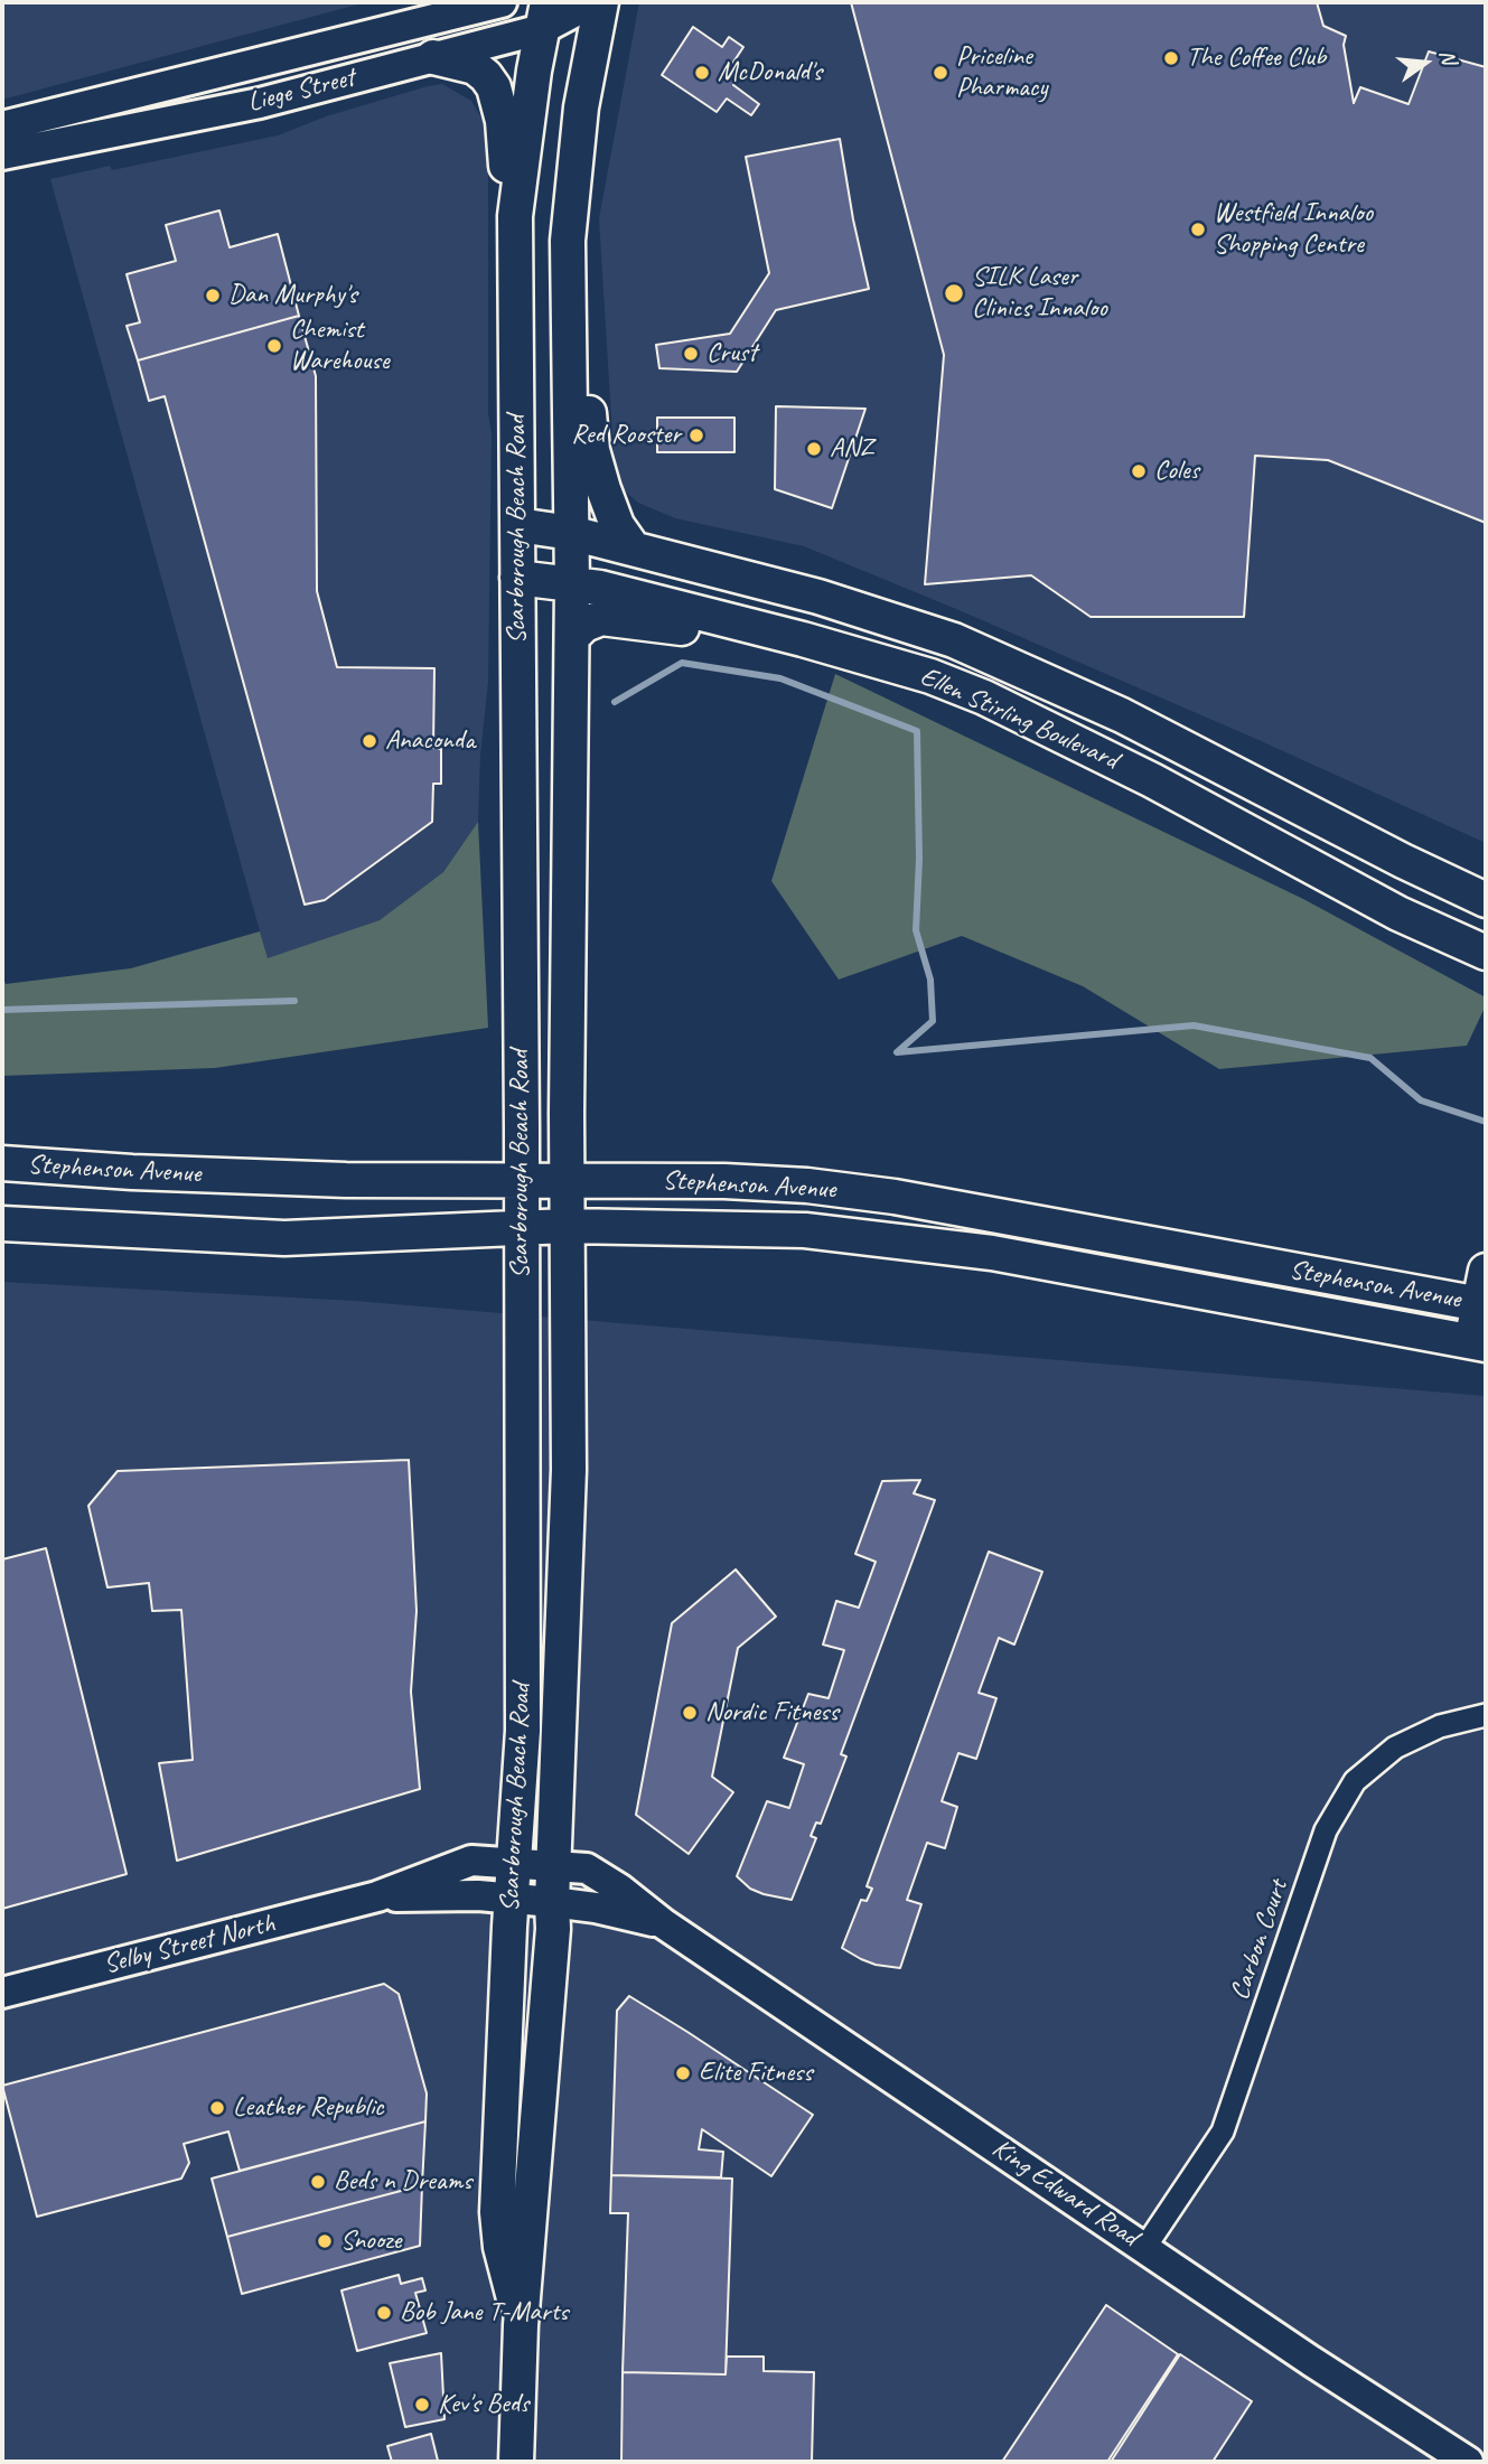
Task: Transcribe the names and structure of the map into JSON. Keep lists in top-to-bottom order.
{
  "streets": {
    "main road": [
      "Liege Street",
      "Scarborough Beach Road",
      "Ellen Stirling Boulevard",
      "Stephenson Avenue",
      "Selby Street North",
      "King Edward Road"
    ],
    "street": ["Carbon Court"]
  },
  "crossings": [
    ["Liege Street", "Scarborough Beach Road"],
    ["Scarborough Beach Road", "Ellen Stirling Boulevard"],
    ["Scarborough Beach Road", "Stephenson Avenue"],
    ["Scarborough Beach Road", "Selby Street North"],
    ["Scarborough Beach Road", "King Edward Road"],
    ["Carbon Court", "King Edward Road"],
    ["Selby Street North", "King Edward Road"]
  ],
  "places": [
    "The Coffee Club",
    "McDonald's",
    "Priceline Pharmacy",
    "Westfield Innaloo Shopping Centre",
    "SILK Laser Clinics Innaloo",
    "Dan Murphy's",
    "Chemist Warehouse",
    "Crust",
    "Red Rooster",
    "ANZ",
    "Coles",
    "Anaconda",
    "Nordic Fitness",
    "Elite Fitness",
    "Leather Republic",
    "Beds n Dreams",
    "Snooze",
    "Bob Jane T-Marts",
    "Kev's Beds"
  ],
  "north": "right"
}
